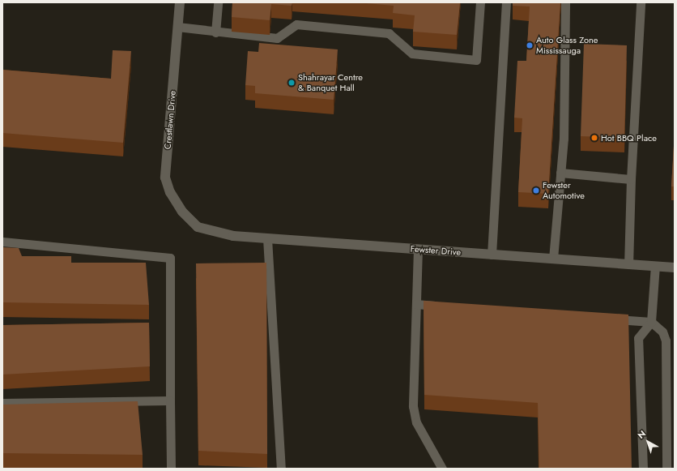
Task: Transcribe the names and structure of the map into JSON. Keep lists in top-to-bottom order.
{
  "streets": {
    "street": ["Crestlawn Drive", "Fewster Drive"]
  },
  "crossings": [
    ["Crestlawn Drive", "Fewster Drive"]
  ],
  "places": [
    "Auto Glass Zone Mississauga",
    "Shahrayar Centre & Banquet Hall",
    "Hot BBQ Place",
    "Fewster Automotive"
  ],
  "north": "top left"
}
